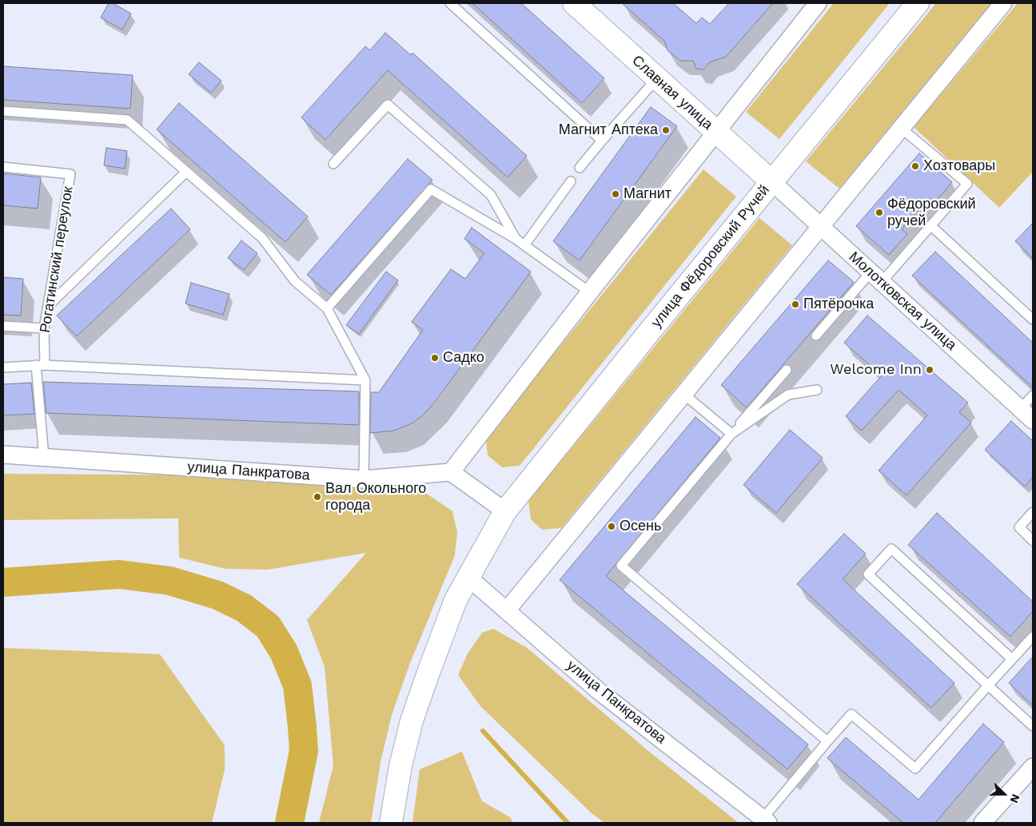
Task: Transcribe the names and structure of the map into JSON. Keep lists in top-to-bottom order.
{
  "streets": {
    "main road": ["Славная улица", "улица Фёдоровский Ручей"],
    "street": ["Молотковская улица", "улица Панкратова"],
    "lane": ["Рогатинский переулок"]
  },
  "crossings": [
    ["Славная улица", "улица Фёдоровский Ручей"],
    ["Славная улица", "Молотковская улица"],
    ["улица Фёдоровский Ручей", "Молотковская улица"],
    ["улица Фёдоровский Ручей", "улица Панкратова"],
    ["Рогатинский переулок", "улица Панкратова"]
  ],
  "places": [
    "Магнит Аптека",
    "Хозтовары",
    "Магнит",
    "Фёдоровский ручей",
    "Пятёрочка",
    "Садко",
    "Welcome Inn",
    "Вал Окольного города",
    "Осень"
  ],
  "north": "right"
}
